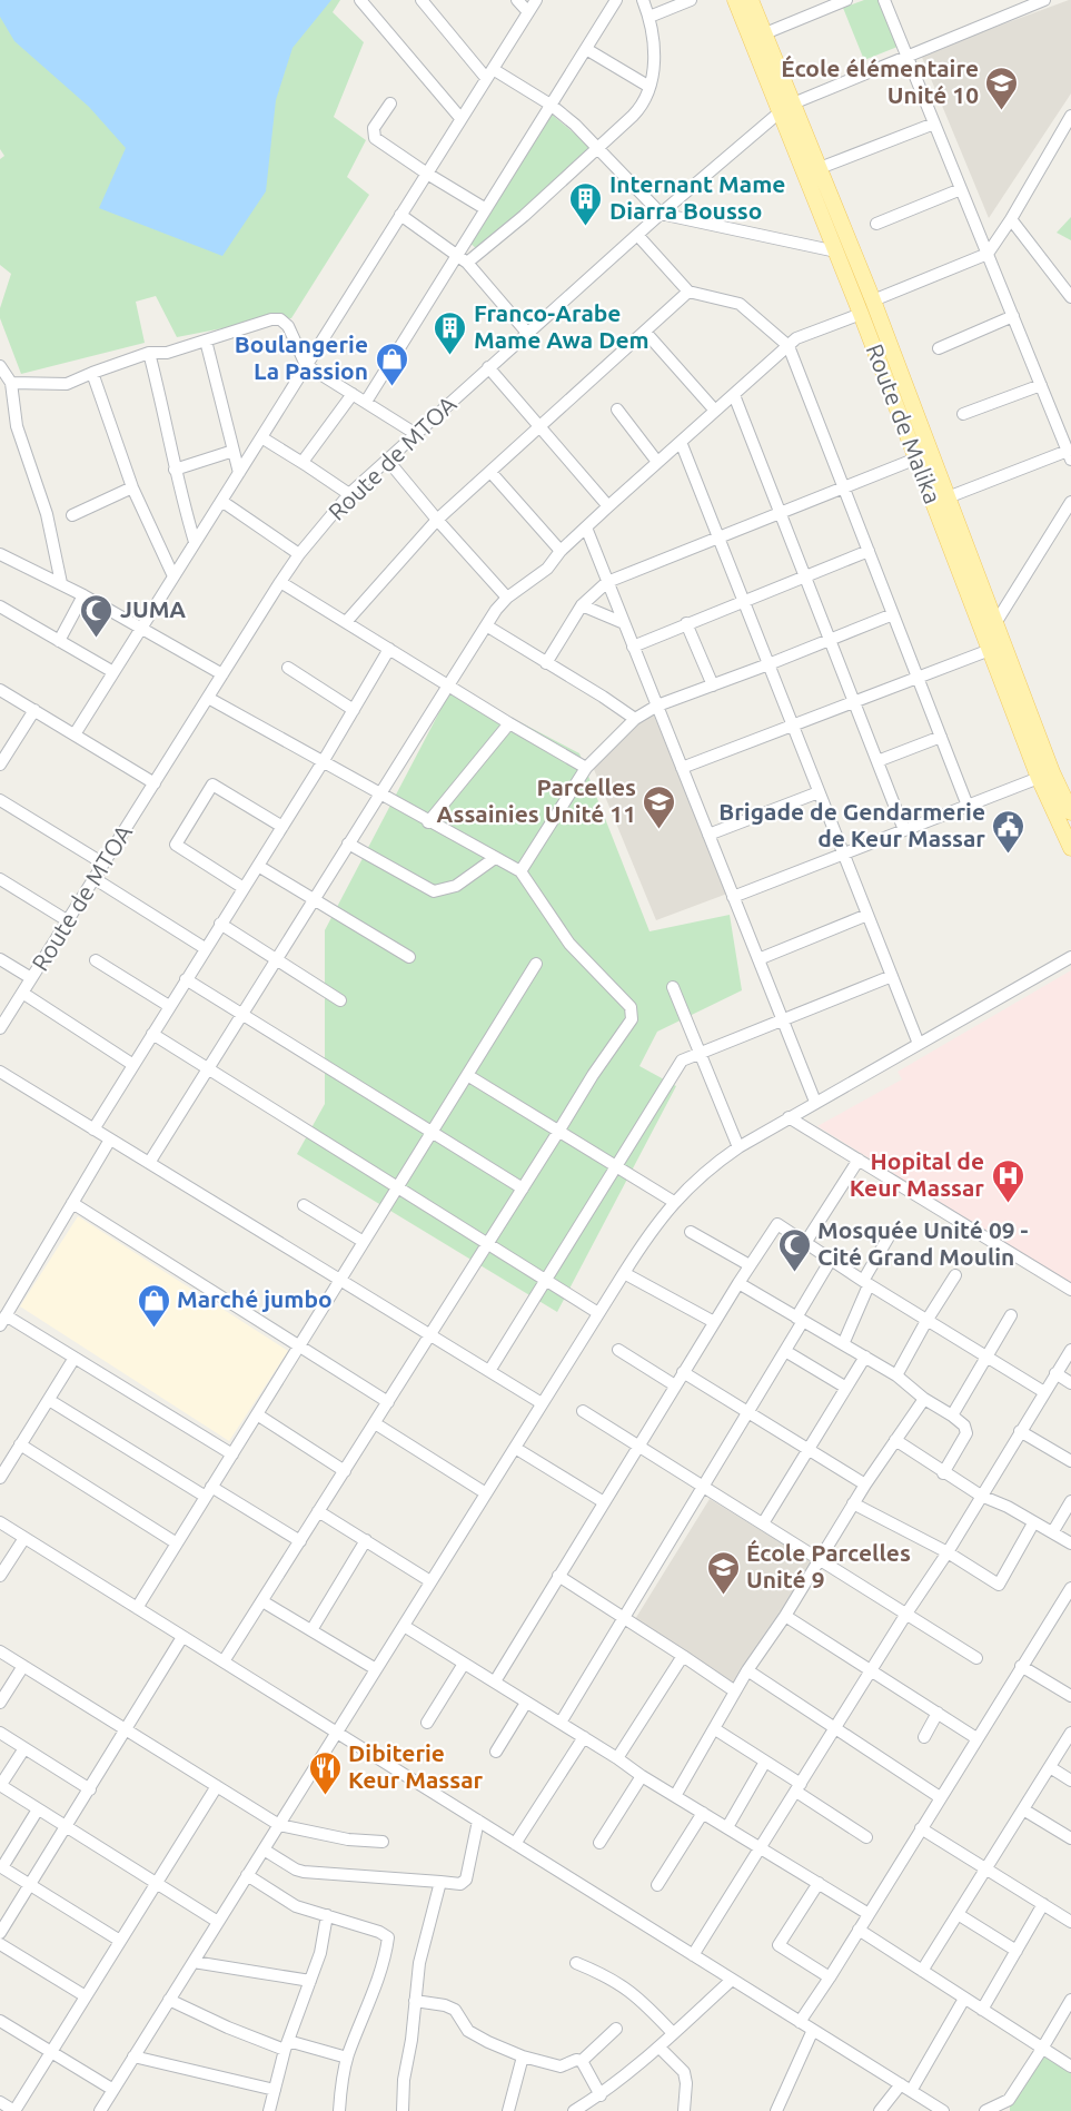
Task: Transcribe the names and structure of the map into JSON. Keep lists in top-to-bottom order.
{
  "streets": {
    "main road": ["Route de Malika"],
    "street": ["Route de MTOA"]
  },
  "crossings": [
    ["Route de Malika", "Route de MTOA"]
  ],
  "places": {
    "school or university": ["École élémentaire Unité 10", "Parcelles Assainies Unité 11", "École Parcelles Unité 9"],
    "building": ["Internant Mame Diarra Bousso", "Franco-Arabe Mame Awa Dem"],
    "shop": ["Boulangerie La Passion", "Marché jumbo"],
    "mosque": ["JUMA", "Mosquée Unité 09 - Cité Grand Moulin"],
    "public building": ["Brigade de Gendarmerie de Keur Massar"],
    "hospital": ["Hopital de Keur Massar"],
    "restaurant": ["Dibiterie Keur Massar"]
  }
}
